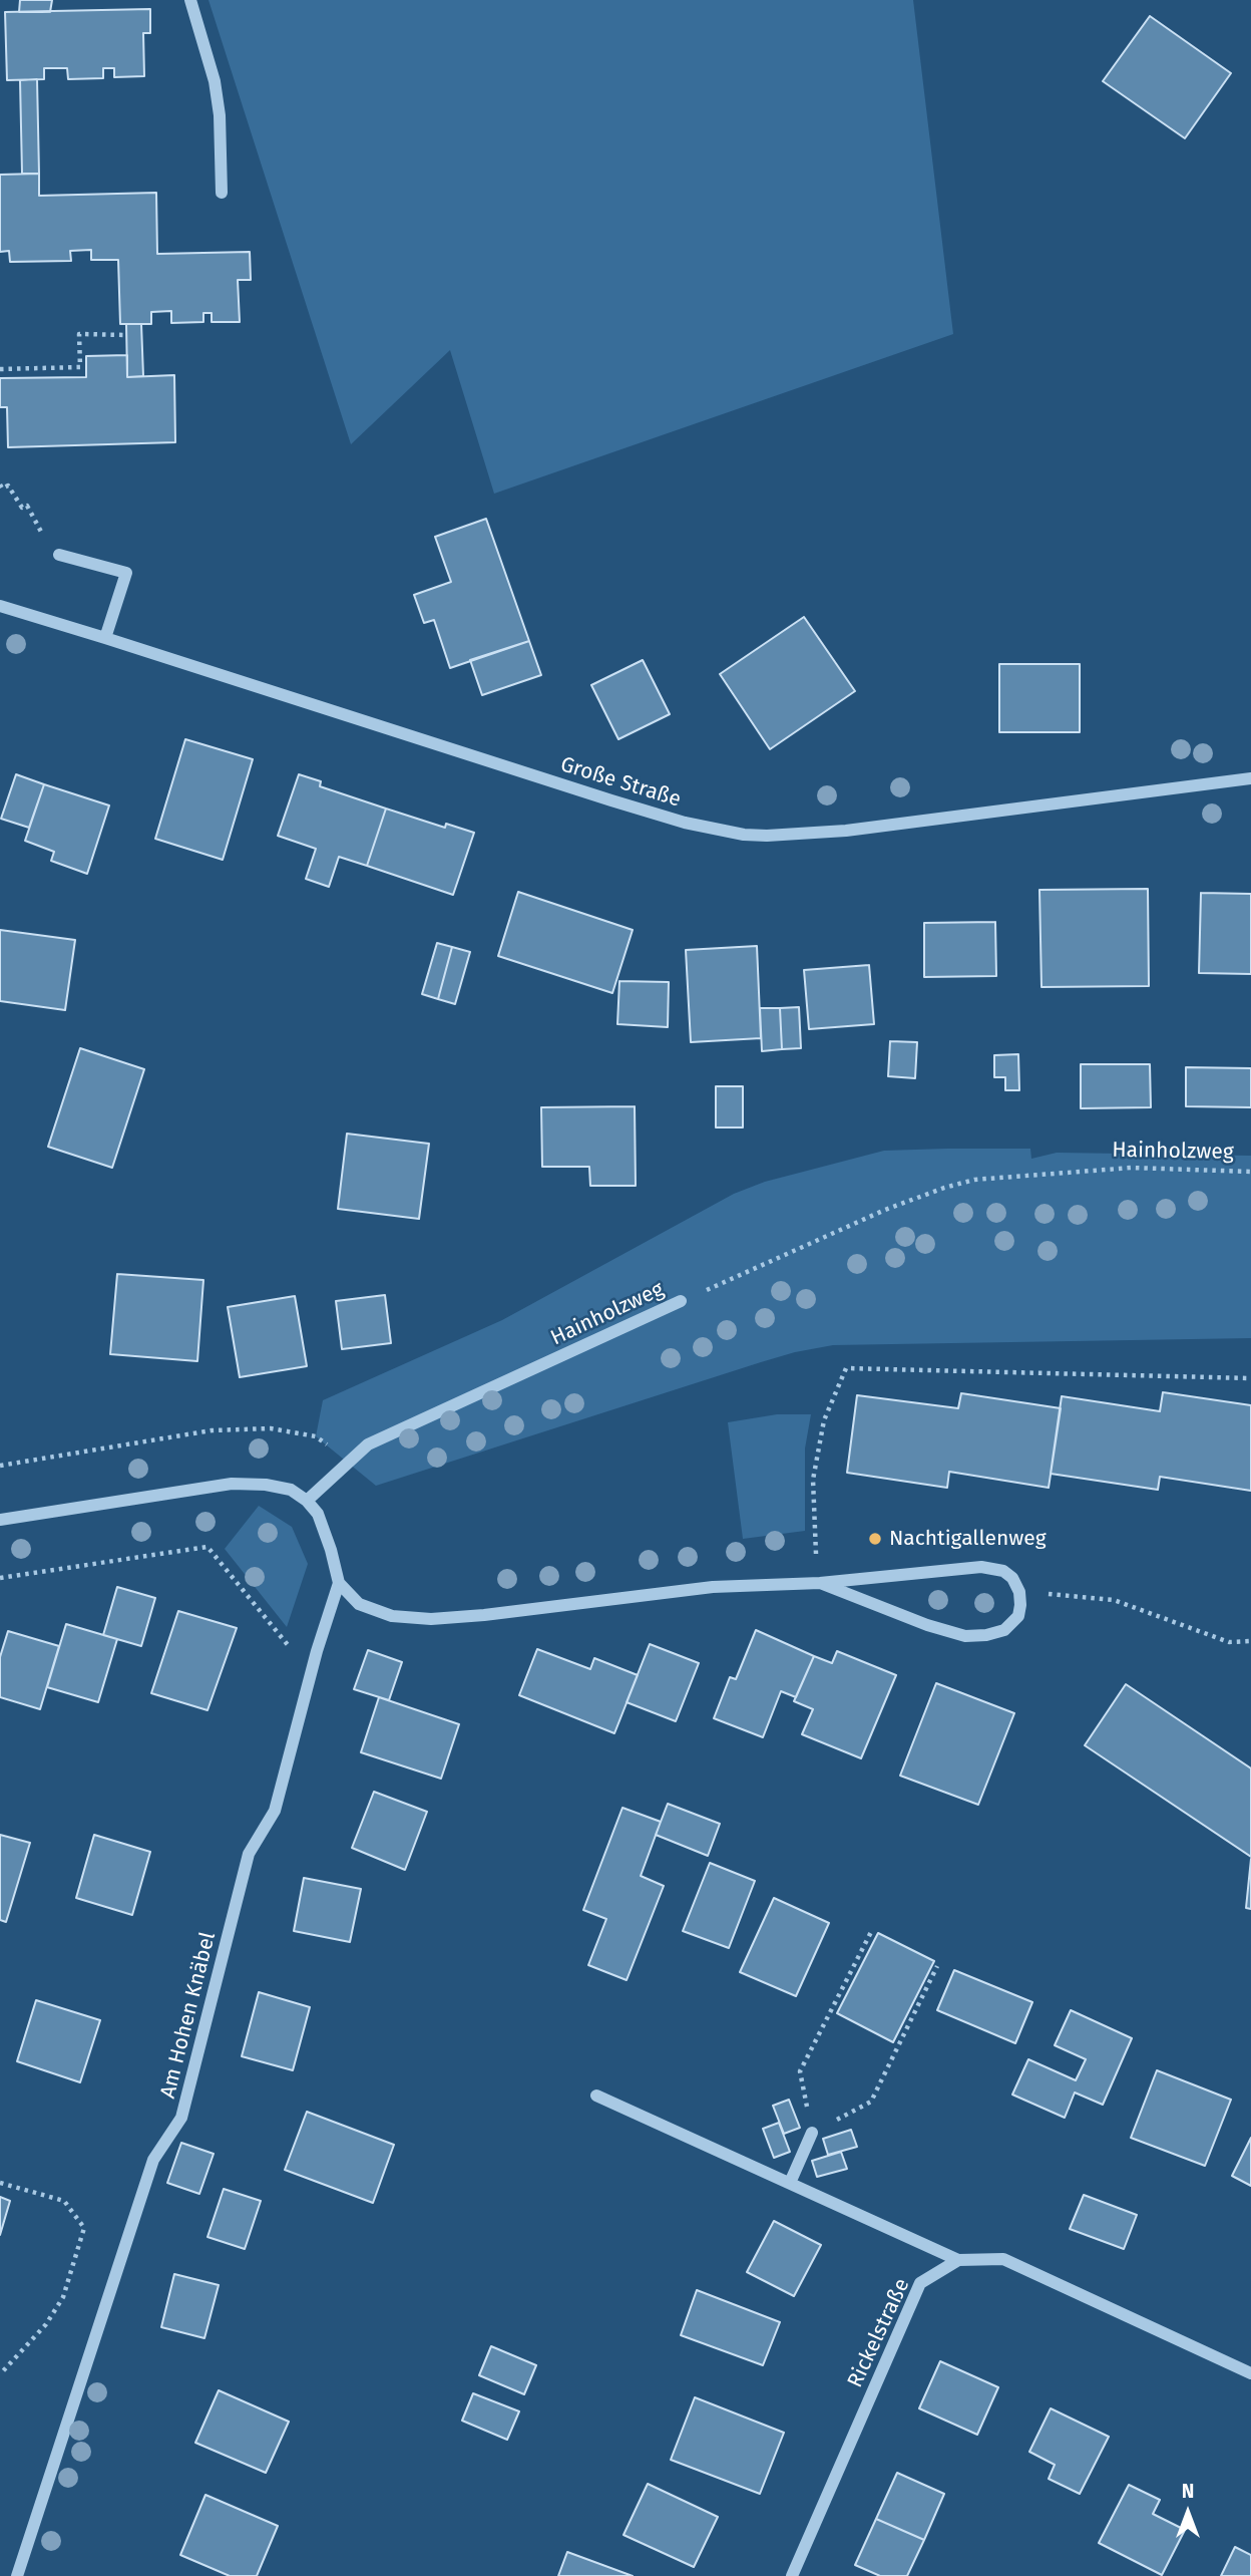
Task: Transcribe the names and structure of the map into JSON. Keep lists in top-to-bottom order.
{
  "streets": {
    "street": [
      "Große Straße",
      "Hainholzweg",
      "Am Hohen Knäbel",
      "Rickelstraße"
    ]
  },
  "places": ["Nachtigallenweg"],
  "north": "top"
}
